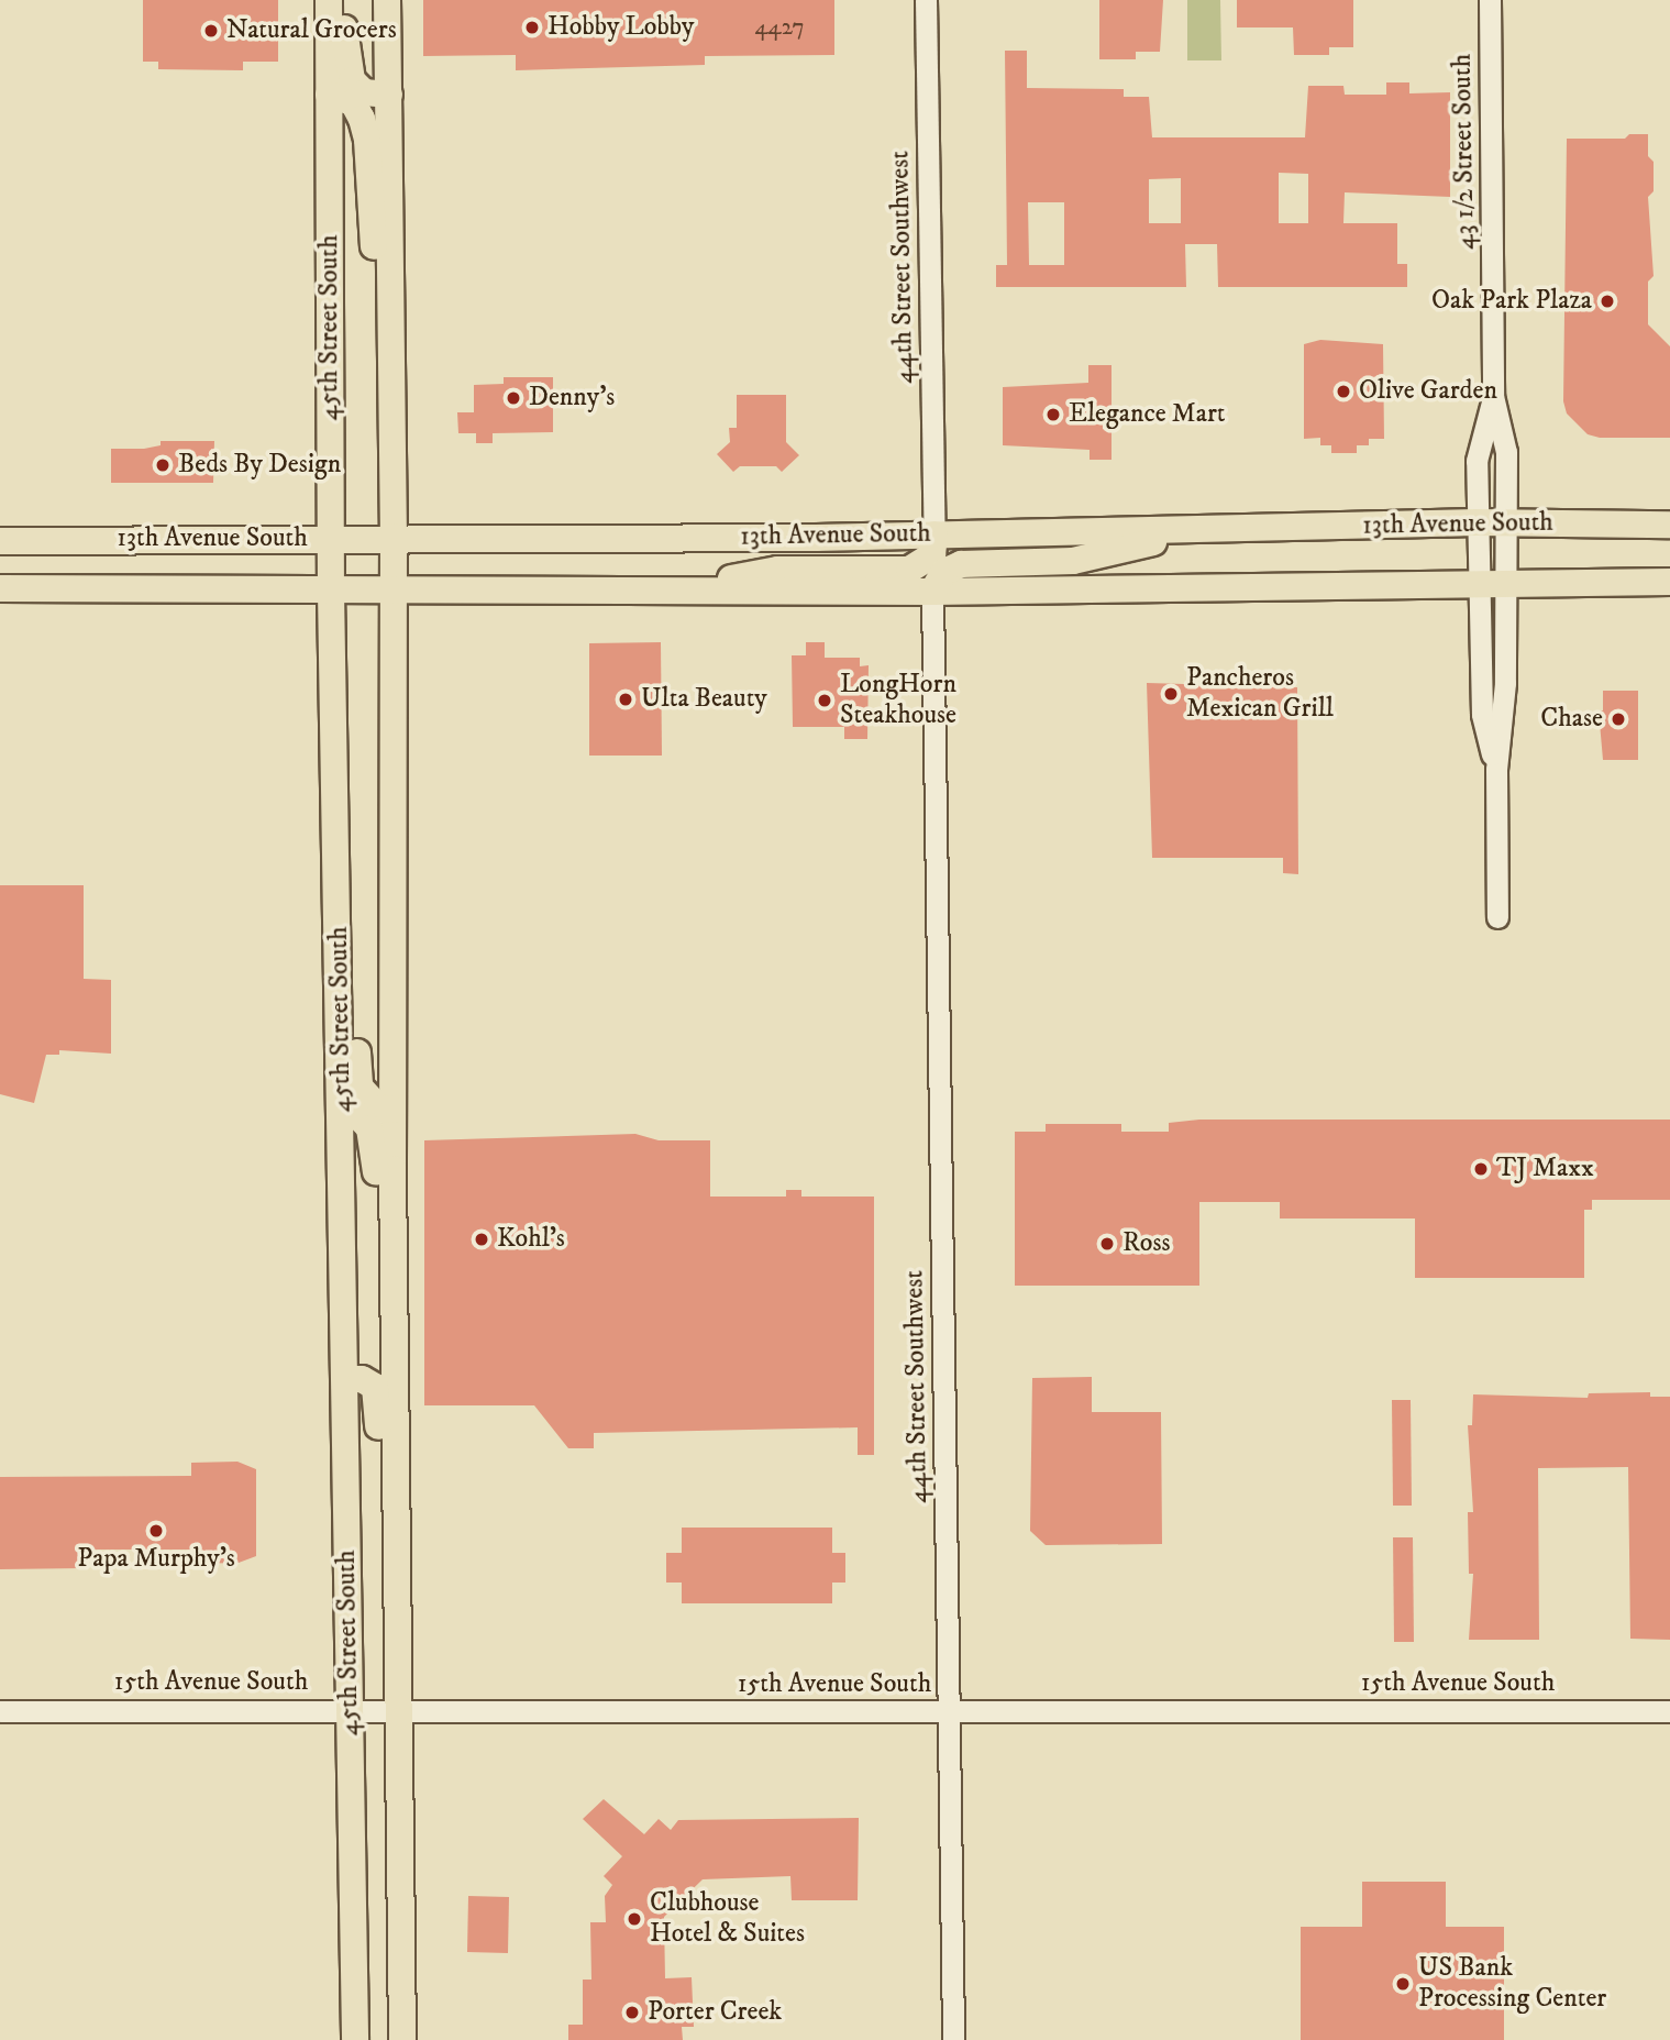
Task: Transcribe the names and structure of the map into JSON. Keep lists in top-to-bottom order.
{
  "streets": {
    "main road": ["45th Street South", "13th Avenue South"],
    "street": ["43 1/2 Street South", "44th Street Southwest", "15th Avenue South"]
  },
  "crossings": [
    ["43 1/2 Street South", "13th Avenue South"],
    ["44th Street Southwest", "13th Avenue South"],
    ["44th Street Southwest", "15th Avenue South"],
    ["45th Street South", "13th Avenue South"],
    ["45th Street South", "15th Avenue South"]
  ],
  "places": [
    "Hobby Lobby",
    "Natural Grocers",
    "Oak Park Plaza",
    "Olive Garden",
    "Denny's",
    "Elegance Mart",
    "Beds By Design",
    "Pancheros Mexican Grill",
    "Ulta Beauty",
    "LongHorn Steakhouse",
    "Chase",
    "TJ Maxx",
    "Kohl's",
    "Ross",
    "Papa Murphy's",
    "Clubhouse Hotel & Suites",
    "US Bank Processing Center",
    "Porter Creek"
  ],
  "house_numbers": ["4427"]
}
